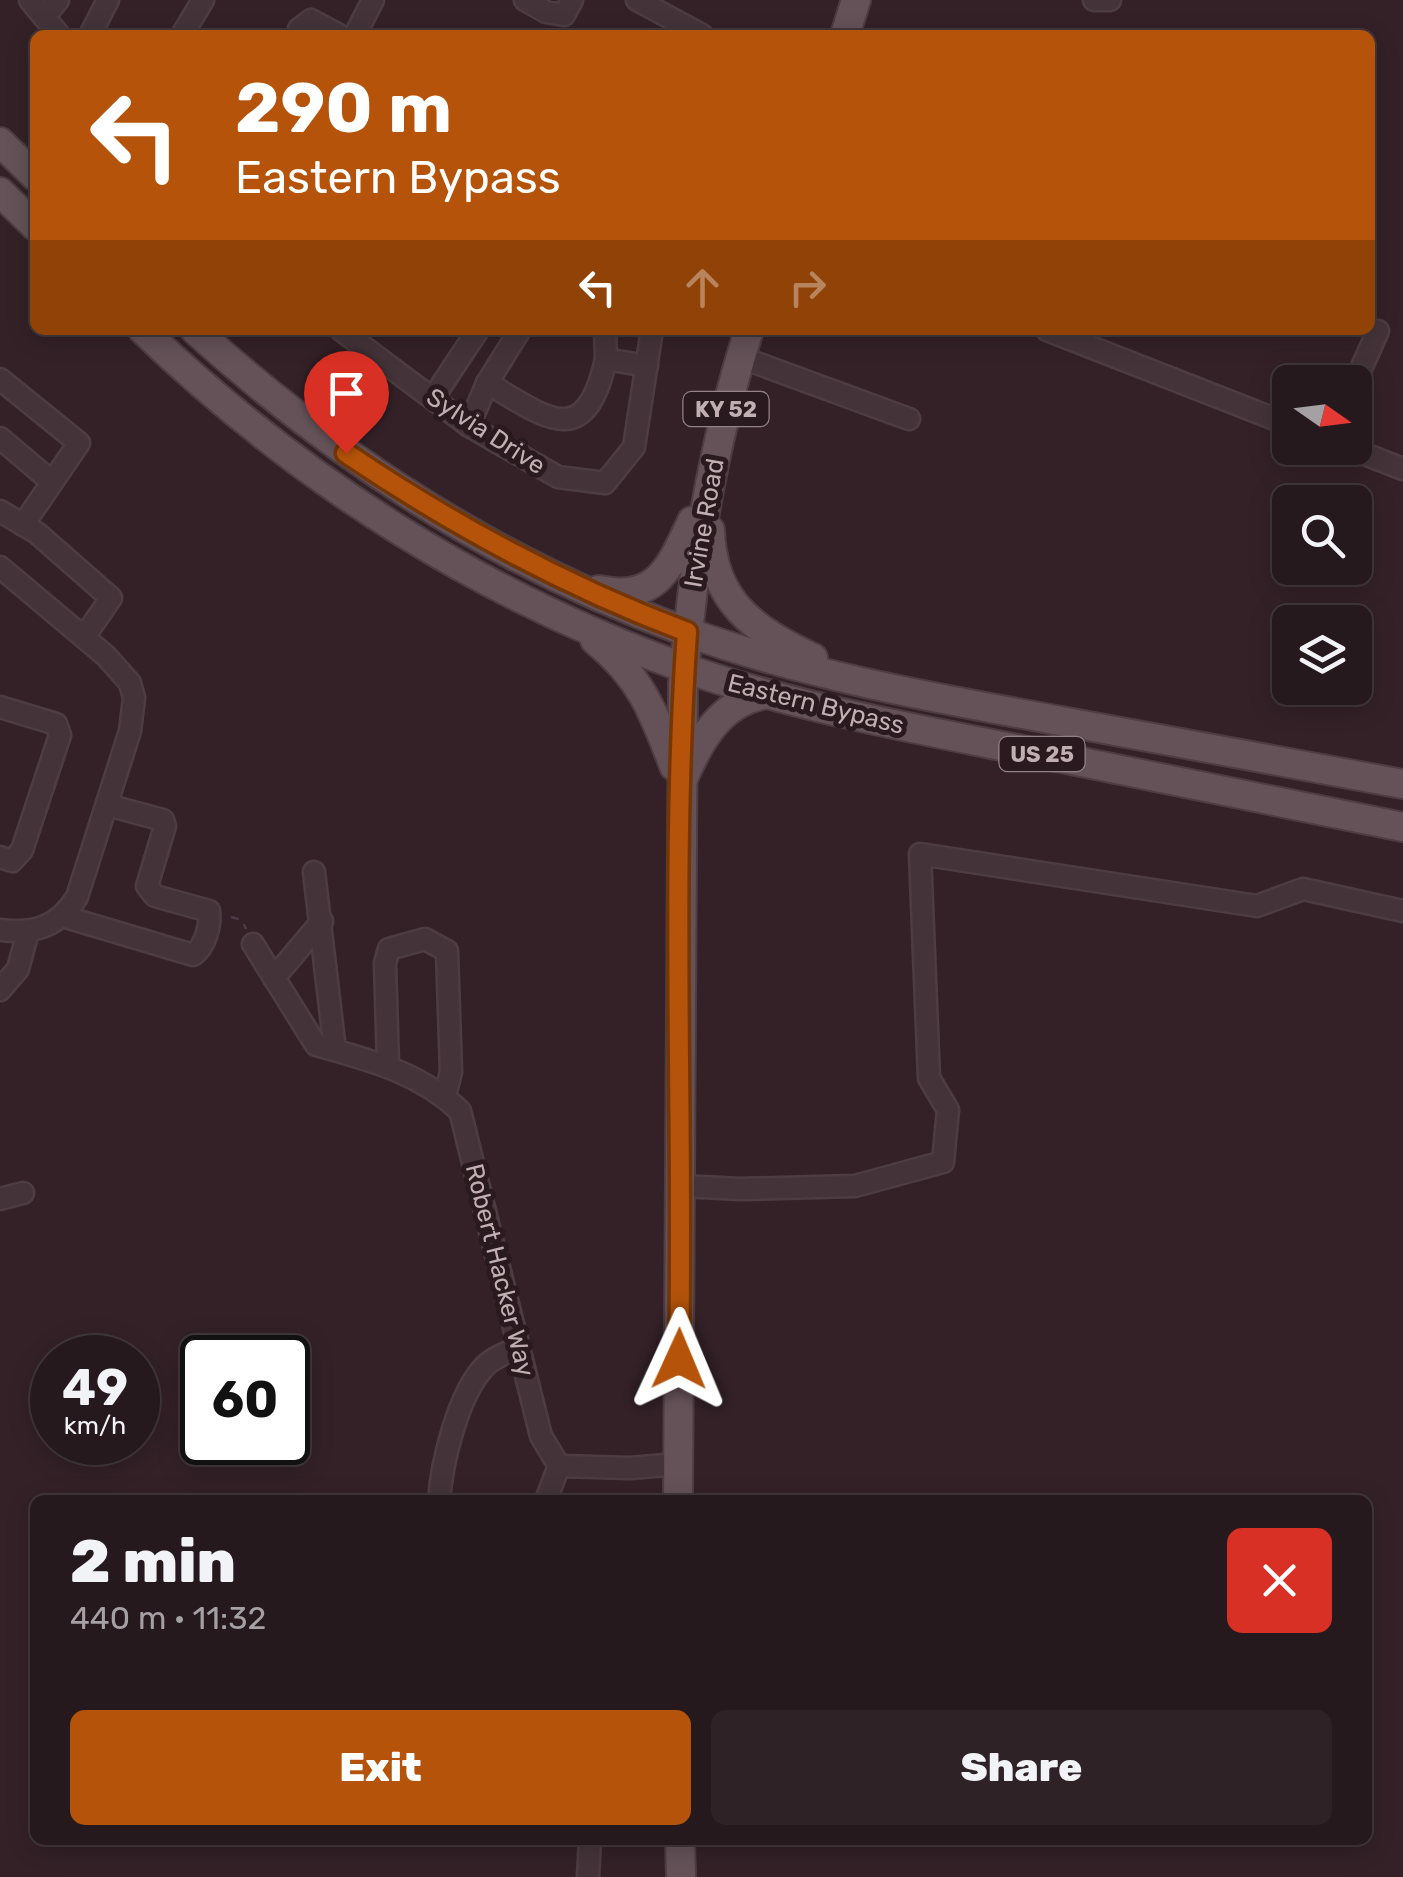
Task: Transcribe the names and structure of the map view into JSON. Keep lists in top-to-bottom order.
{
  "streets": {
    "main road": [
      "KY 52",
      "Irvine Road",
      "Eastern Bypass",
      "US 25"
    ],
    "street": ["Sylvia Drive", "Robert Hacker Way"]
  },
  "crossings": [
    ["Irvine Road", "Eastern Bypass"]
  ],
  "north": "right",
  "page": {
    "turn": ["290 m", "Eastern Bypass"],
    "speed": "49 km/h",
    "limit": "60",
    "heading": ["2 min", "440 m · 11:32"],
    "buttons": ["Exit", "Share"]
  }
}
